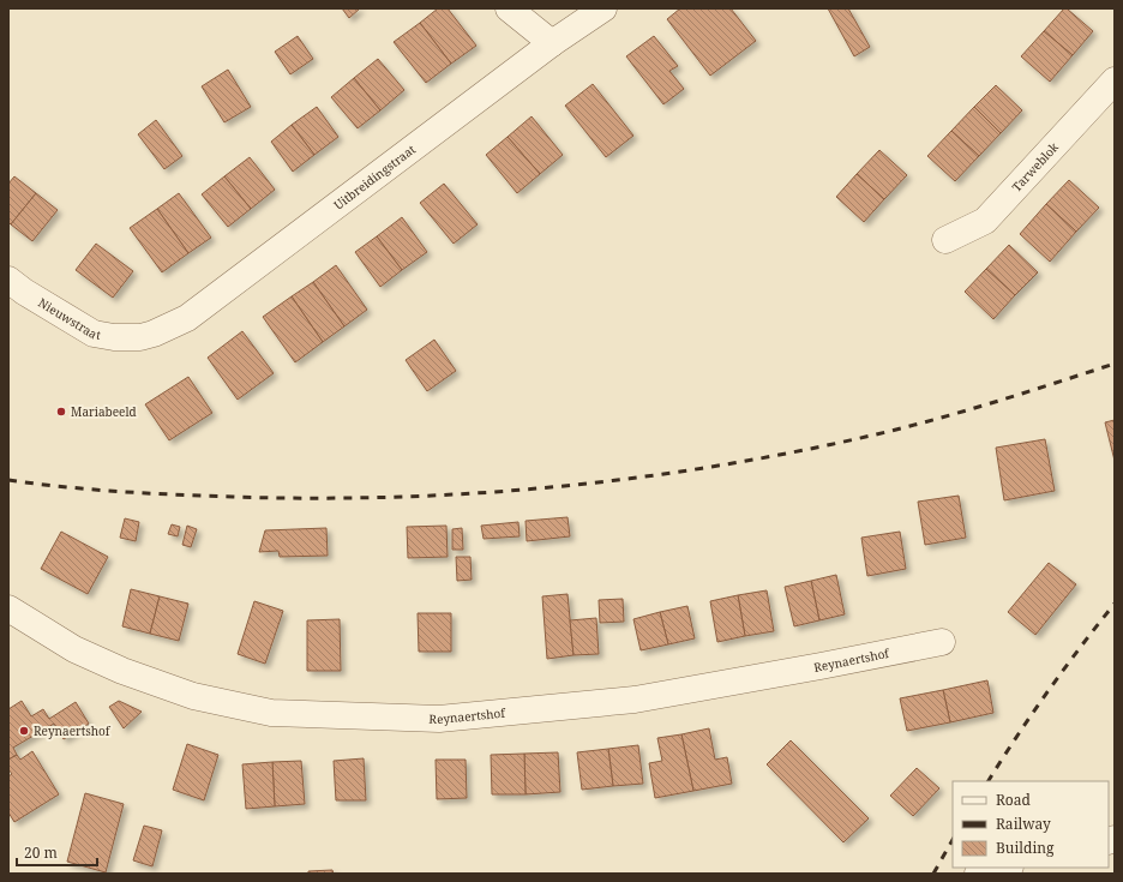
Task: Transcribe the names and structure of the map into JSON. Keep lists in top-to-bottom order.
{
  "streets": {
    "street": [
      "Tarweblok",
      "Uitbreidingstraat",
      "Nieuwstraat",
      "Reynaertshof"
    ]
  },
  "crossings": [
    ["Uitbreidingstraat", "Nieuwstraat"]
  ],
  "places": ["Mariabeeld", "Reynaertshof"],
  "legend": ["Road", "Railway", "Building"],
  "scale_bar": "20 m"
}
